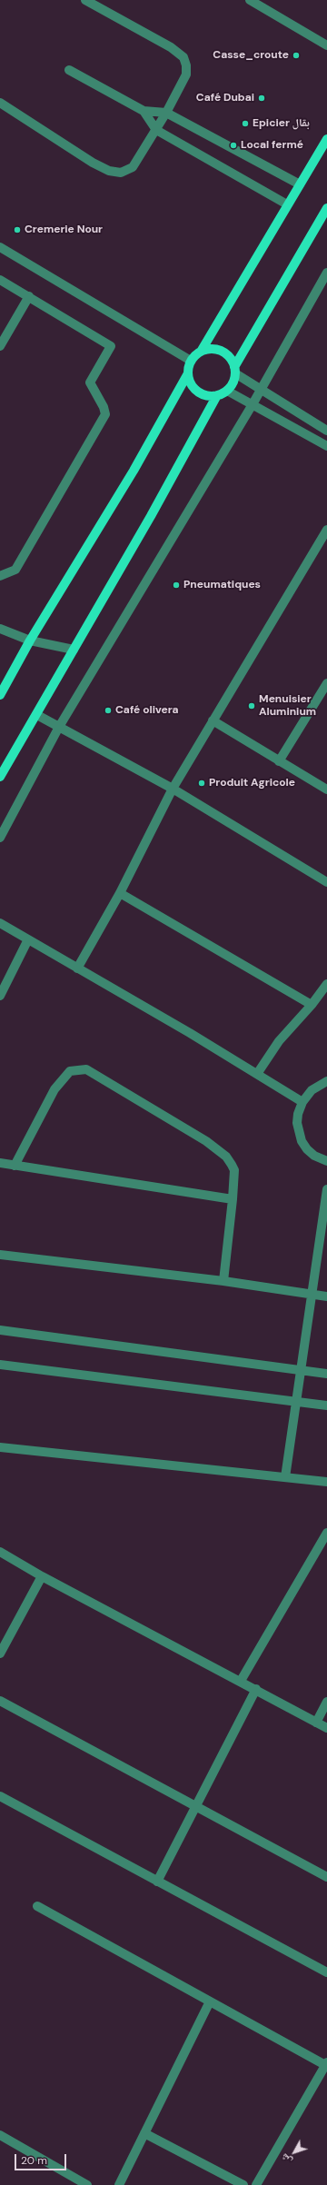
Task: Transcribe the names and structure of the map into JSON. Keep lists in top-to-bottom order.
{
  "places": [
    "Casse_croute",
    "Café Dubai",
    "Epicier بقال",
    "Local fermé",
    "Cremerie Nour",
    "Pneumatiques",
    "Menuisier Aluminium",
    "Café olivera",
    "Produit Agricole"
  ],
  "scale_bar": "20 m",
  "north": "bottom left"
}
